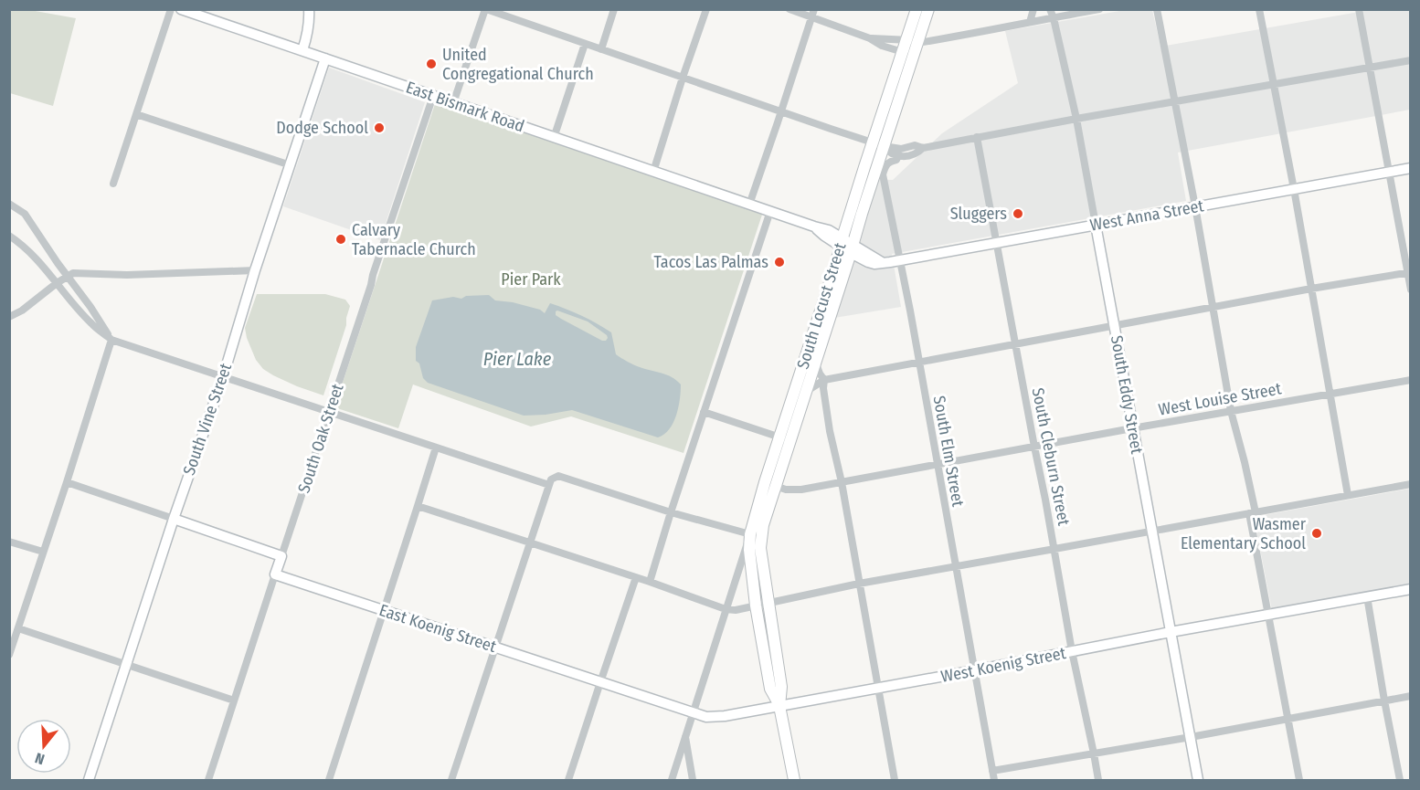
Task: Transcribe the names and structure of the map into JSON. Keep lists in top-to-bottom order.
{
  "streets": {
    "main road": ["South Locust Street"],
    "street": [
      "East Bismark Road",
      "West Anna Street",
      "South Eddy Street",
      "West Louise Street",
      "South Vine Street",
      "South Oak Street",
      "South Elm Street",
      "South Cleburn Street",
      "East Koenig Street",
      "West Koenig Street"
    ]
  },
  "crossings": [
    ["East Bismark Road", "West Anna Street"],
    ["East Bismark Road", "South Vine Street"],
    ["East Bismark Road", "South Oak Street"],
    ["West Anna Street", "South Locust Street"],
    ["West Anna Street", "South Eddy Street"],
    ["West Anna Street", "South Elm Street"],
    ["West Anna Street", "South Cleburn Street"],
    ["South Locust Street", "West Louise Street"],
    ["South Locust Street", "West Koenig Street"],
    ["South Eddy Street", "West Louise Street"],
    ["South Eddy Street", "West Koenig Street"],
    ["West Louise Street", "South Elm Street"],
    ["West Louise Street", "South Cleburn Street"],
    ["South Oak Street", "East Koenig Street"],
    ["South Elm Street", "West Koenig Street"],
    ["South Cleburn Street", "West Koenig Street"],
    ["East Koenig Street", "West Koenig Street"]
  ],
  "water": ["Pier Lake"],
  "parks": ["Pier Park"],
  "places": [
    "United Congregational Church",
    "Dodge School",
    "Sluggers",
    "Calvary Tabernacle Church",
    "Tacos Las Palmas",
    "Wasmer Elementary School"
  ],
  "north": "bottom"
}
